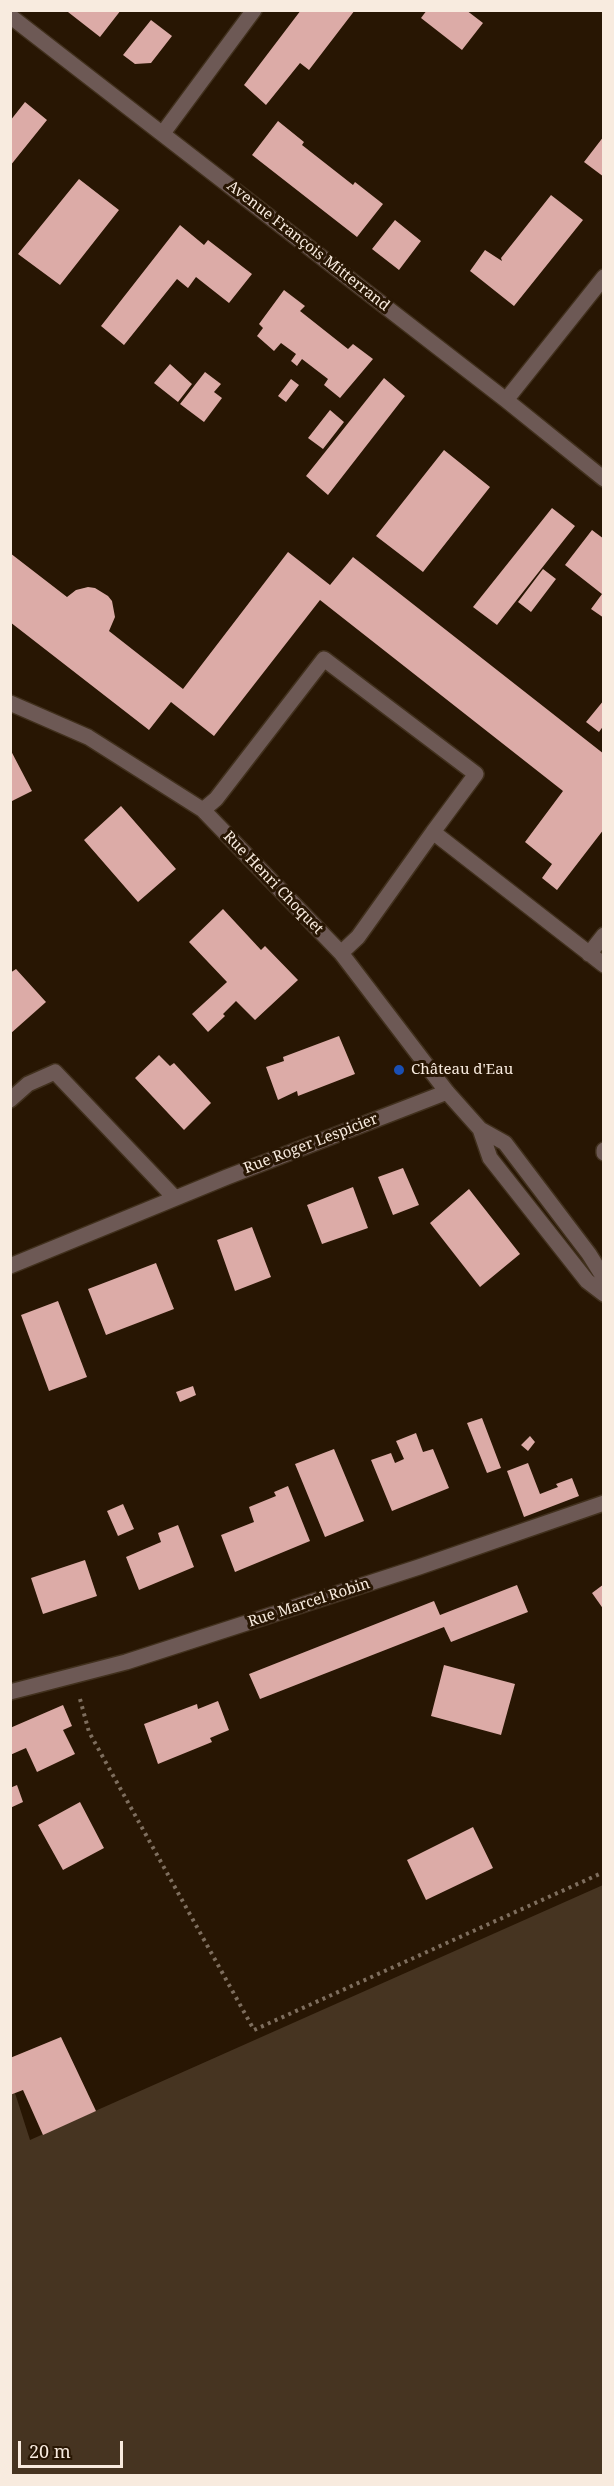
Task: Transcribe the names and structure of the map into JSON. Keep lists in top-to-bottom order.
{
  "streets": {
    "street": [
      "Avenue François Mitterrand",
      "Rue Henri Choquet",
      "Rue Roger Lespicier",
      "Rue Marcel Robin"
    ]
  },
  "crossings": [
    ["Rue Henri Choquet", "Rue Roger Lespicier"]
  ],
  "places": ["Château d'Eau"],
  "scale_bar": "20 m"
}
